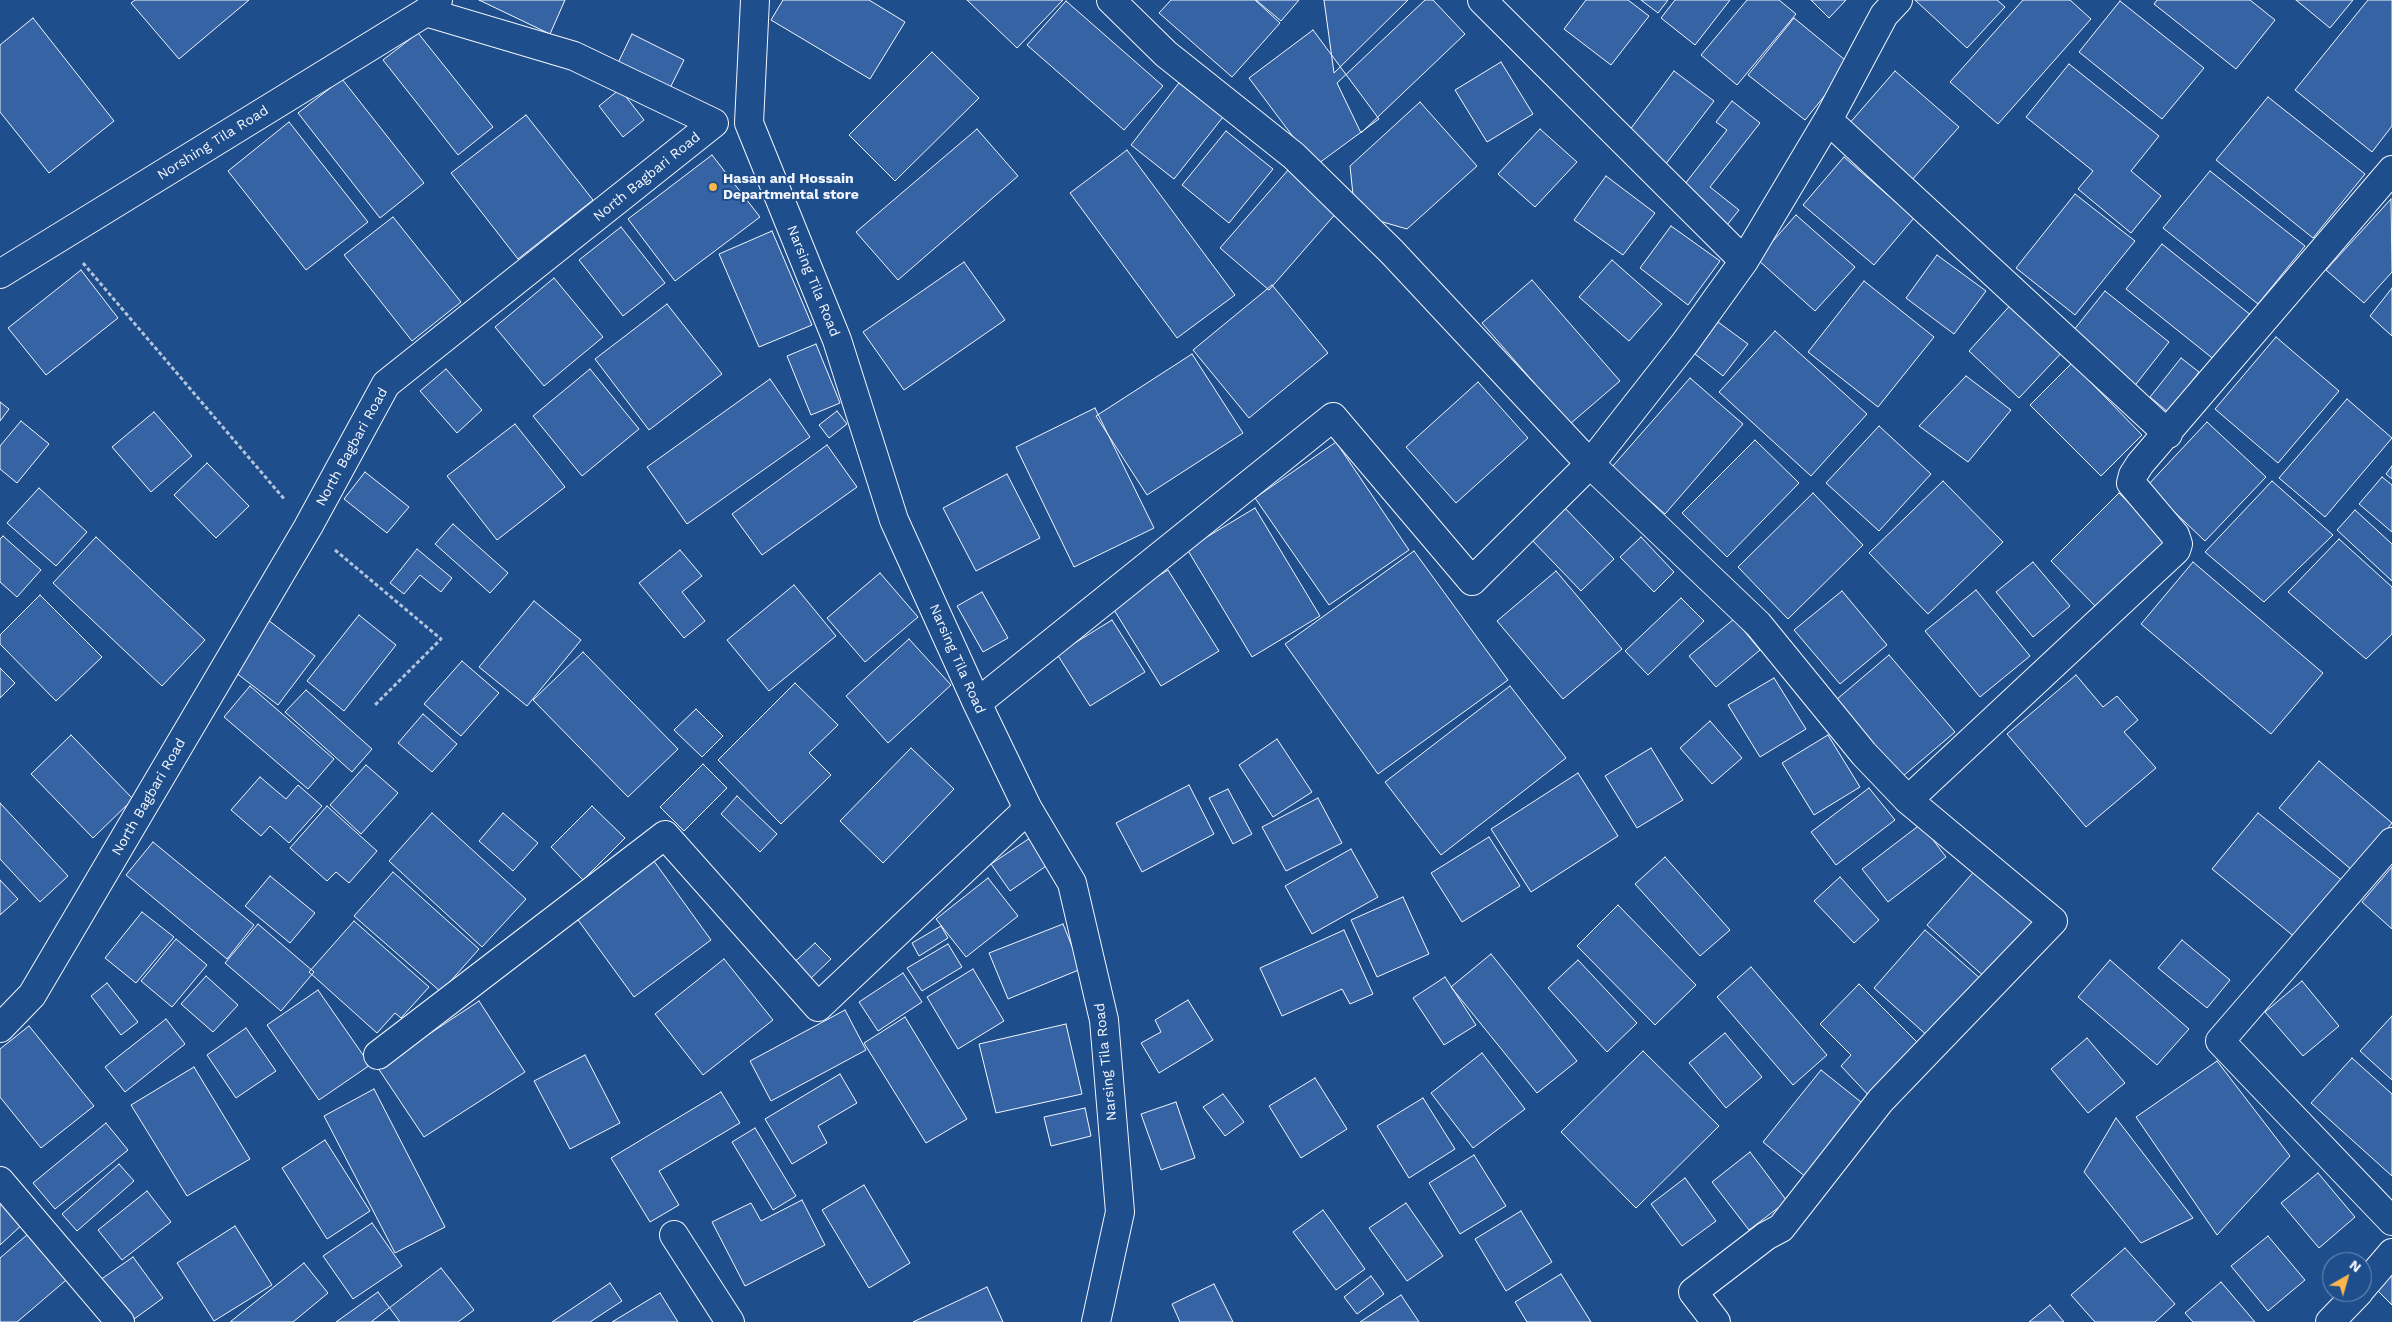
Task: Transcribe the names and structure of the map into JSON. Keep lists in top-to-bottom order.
{
  "streets": {
    "street": ["Norshing Tila Road", "North Bagbari Road", "Narsing Tila Road"]
  },
  "crossings": [
    ["Norshing Tila Road", "North Bagbari Road"]
  ],
  "places": ["Hasan and Hossain Departmental store"],
  "north": "top right"
}
